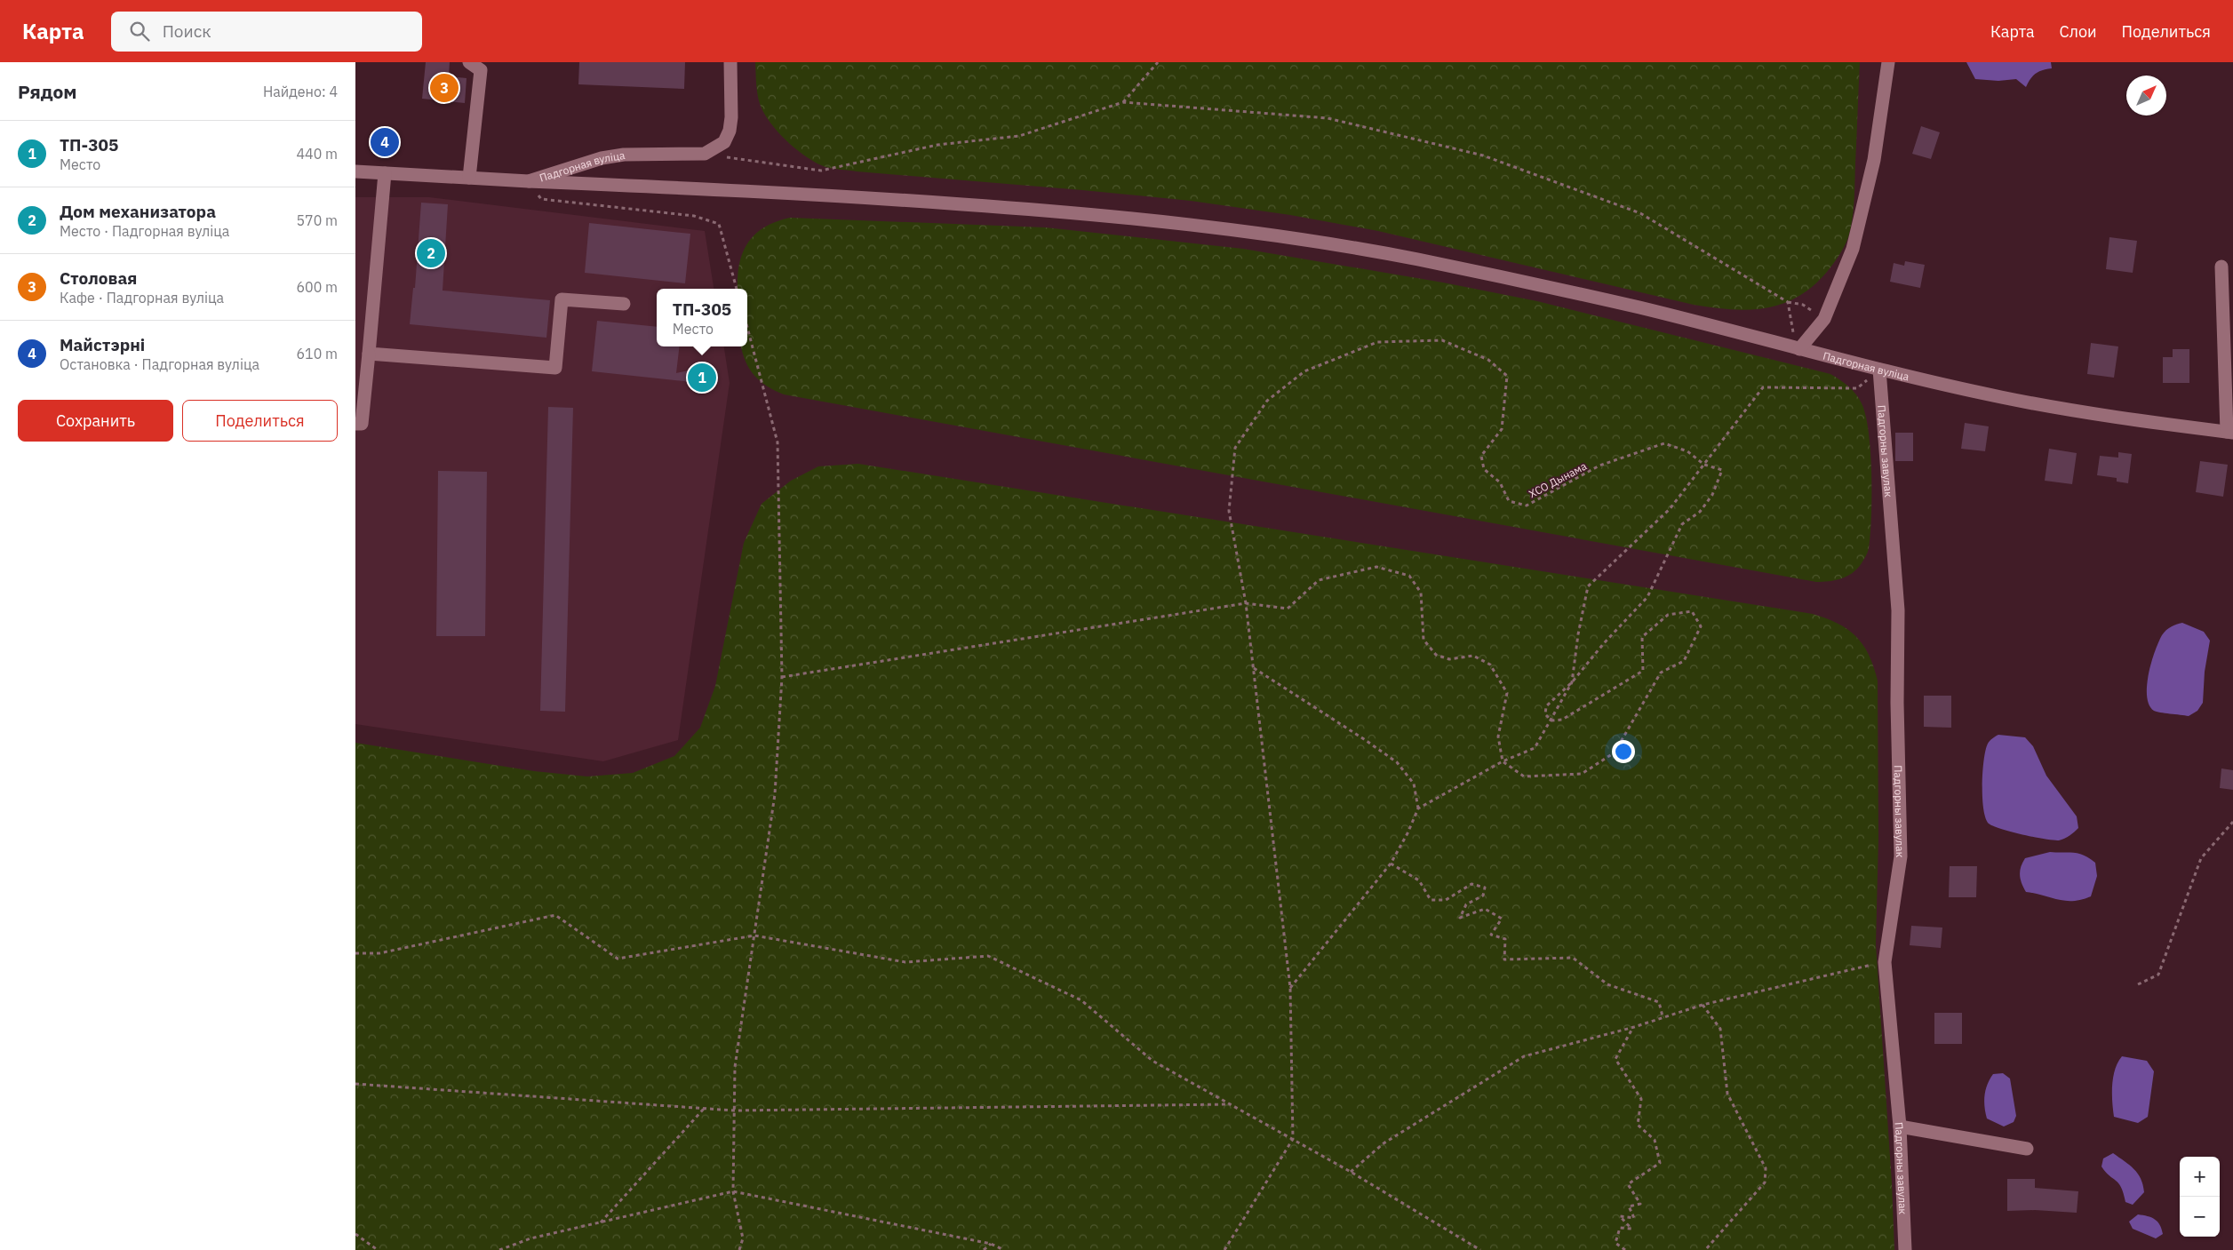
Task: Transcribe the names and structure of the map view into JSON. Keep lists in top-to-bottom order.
{
  "streets": {
    "street": ["Падгорная вуліца", "Падгорны завулак"],
    "path": ["XCO Дынама"]
  },
  "crossings": [
    ["Падгорная вуліца", "Падгорны завулак"]
  ],
  "north": "top right",
  "page": {
    "header": "Карта",
    "search": "Поиск",
    "nav": ["Карта", "Слои", "Поделиться"],
    "heading": ["Рядом", "Найдено: 4"],
    "pins": [
      "3",
      "4",
      "2",
      "1"
    ],
    "list": [
      {
        "mark": "1",
        "name": "ТП-305",
        "note": "Место",
        "value": "440 m"
      },
      {
        "mark": "2",
        "name": "Дом механизатора",
        "note": "Место · Падгорная вуліца",
        "value": "570 m"
      },
      {
        "mark": "3",
        "name": "Столовая",
        "note": "Кафе · Падгорная вуліца",
        "value": "600 m"
      },
      {
        "mark": "4",
        "name": "Майстэрні",
        "note": "Остановка · Падгорная вуліца",
        "value": "610 m"
      }
    ],
    "popup": ["ТП-305", "Место"],
    "buttons": ["Сохранить", "Поделиться"],
    "map_buttons": ["+", "−"]
  }
}
